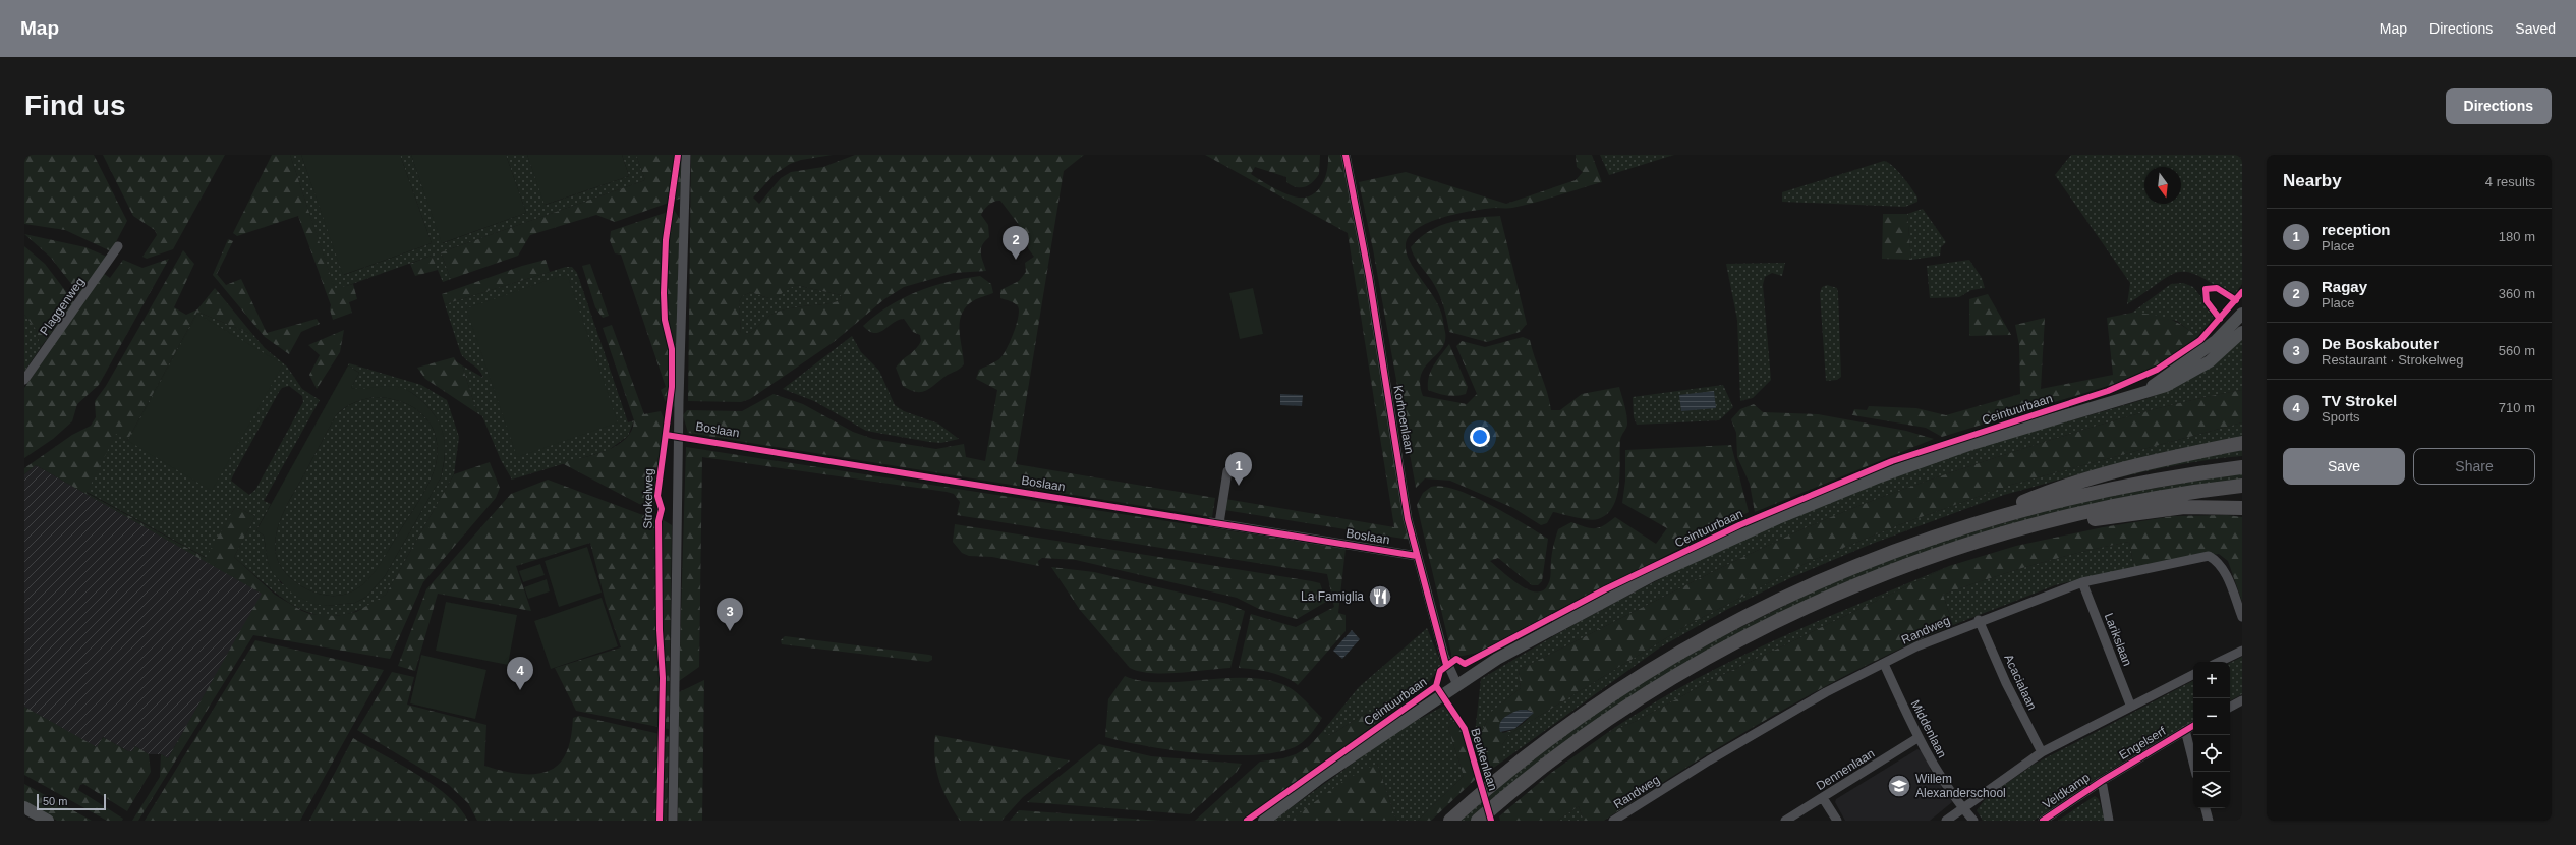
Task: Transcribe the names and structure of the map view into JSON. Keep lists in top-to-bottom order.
{
  "streets": {
    "main road": ["Ceintuurbaan"],
    "street": [
      "Plaggenweg",
      "Korhoenlaan",
      "Boslaan",
      "Randweg",
      "Larikslaan",
      "Acacialaan",
      "Middenlaan",
      "Engelserf",
      "Dennenlaan",
      "Veldkamp"
    ],
    "cycle path": ["Strokelweg", "Beukenlaan"]
  },
  "crossings": [
    ["Ceintuurbaan", "Korhoenlaan"],
    ["Korhoenlaan", "Boslaan"],
    ["Randweg", "Larikslaan"],
    ["Randweg", "Acacialaan"],
    ["Randweg", "Middenlaan"],
    ["Middenlaan", "Dennenlaan"],
    ["Engelserf", "Veldkamp"]
  ],
  "places": {
    "restaurant": ["La Famiglia"],
    "school or university": ["Willem Alexanderschool"]
  },
  "scale_bar": "50 m",
  "north": "bottom",
  "page": {
    "header": "Map",
    "nav": ["Map", "Directions", "Saved"],
    "buttons": [
      "Directions",
      ["Save", "Share"]
    ],
    "title": "Find us",
    "heading": ["Nearby", "4 results"],
    "list": [
      {
        "mark": "1",
        "name": "reception",
        "note": "Place",
        "value": "180 m"
      },
      {
        "mark": "2",
        "name": "Ragay",
        "note": "Place",
        "value": "360 m"
      },
      {
        "mark": "3",
        "name": "De Boskabouter",
        "note": "Restaurant · Strokelweg",
        "value": "560 m"
      },
      {
        "mark": "4",
        "name": "TV Strokel",
        "note": "Sports",
        "value": "710 m"
      }
    ],
    "pins": [
      "2",
      "1",
      "3",
      "4"
    ],
    "map_buttons": ["+", "−"],
    "scale": "50 m"
  }
}
